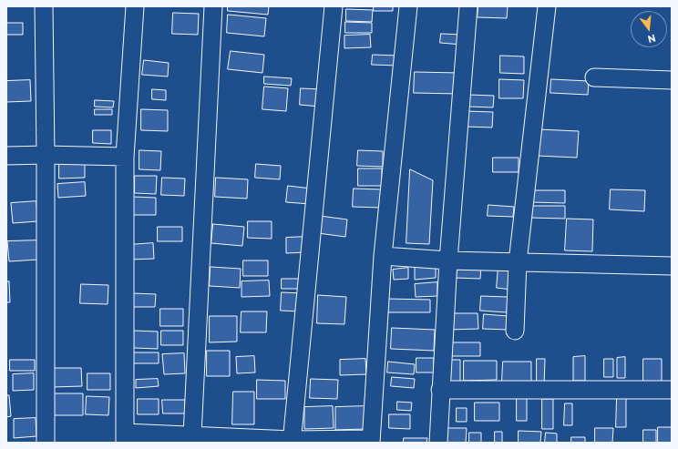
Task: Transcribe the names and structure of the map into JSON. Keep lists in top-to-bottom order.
{
  "north": "bottom"
}
